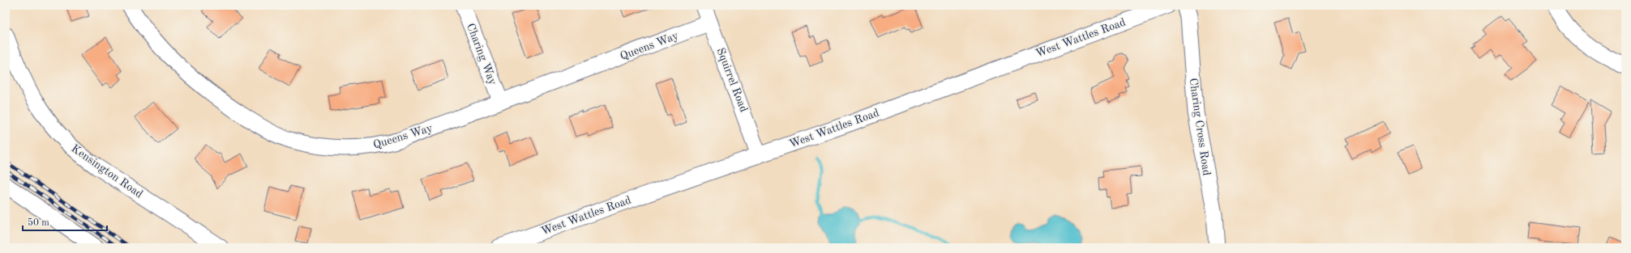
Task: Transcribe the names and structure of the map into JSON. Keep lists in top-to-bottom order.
{
  "streets": {
    "street": [
      "West Wattles Road",
      "Queens Way",
      "Charing Way",
      "Squirrel Road",
      "Charing Cross Road",
      "Kensington Road"
    ]
  },
  "crossings": [
    ["West Wattles Road", "Squirrel Road"],
    ["Queens Way", "Charing Way"],
    ["Queens Way", "Squirrel Road"]
  ],
  "scale_bar": "50 m"
}
